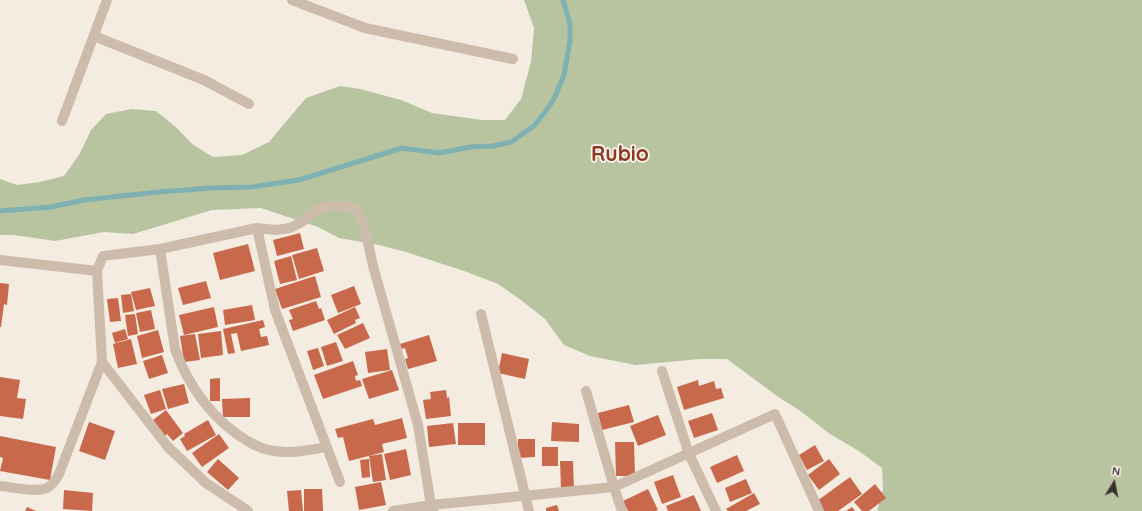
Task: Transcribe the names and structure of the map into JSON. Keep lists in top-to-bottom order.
{
  "districts": ["Rubio"],
  "north": "top"
}
